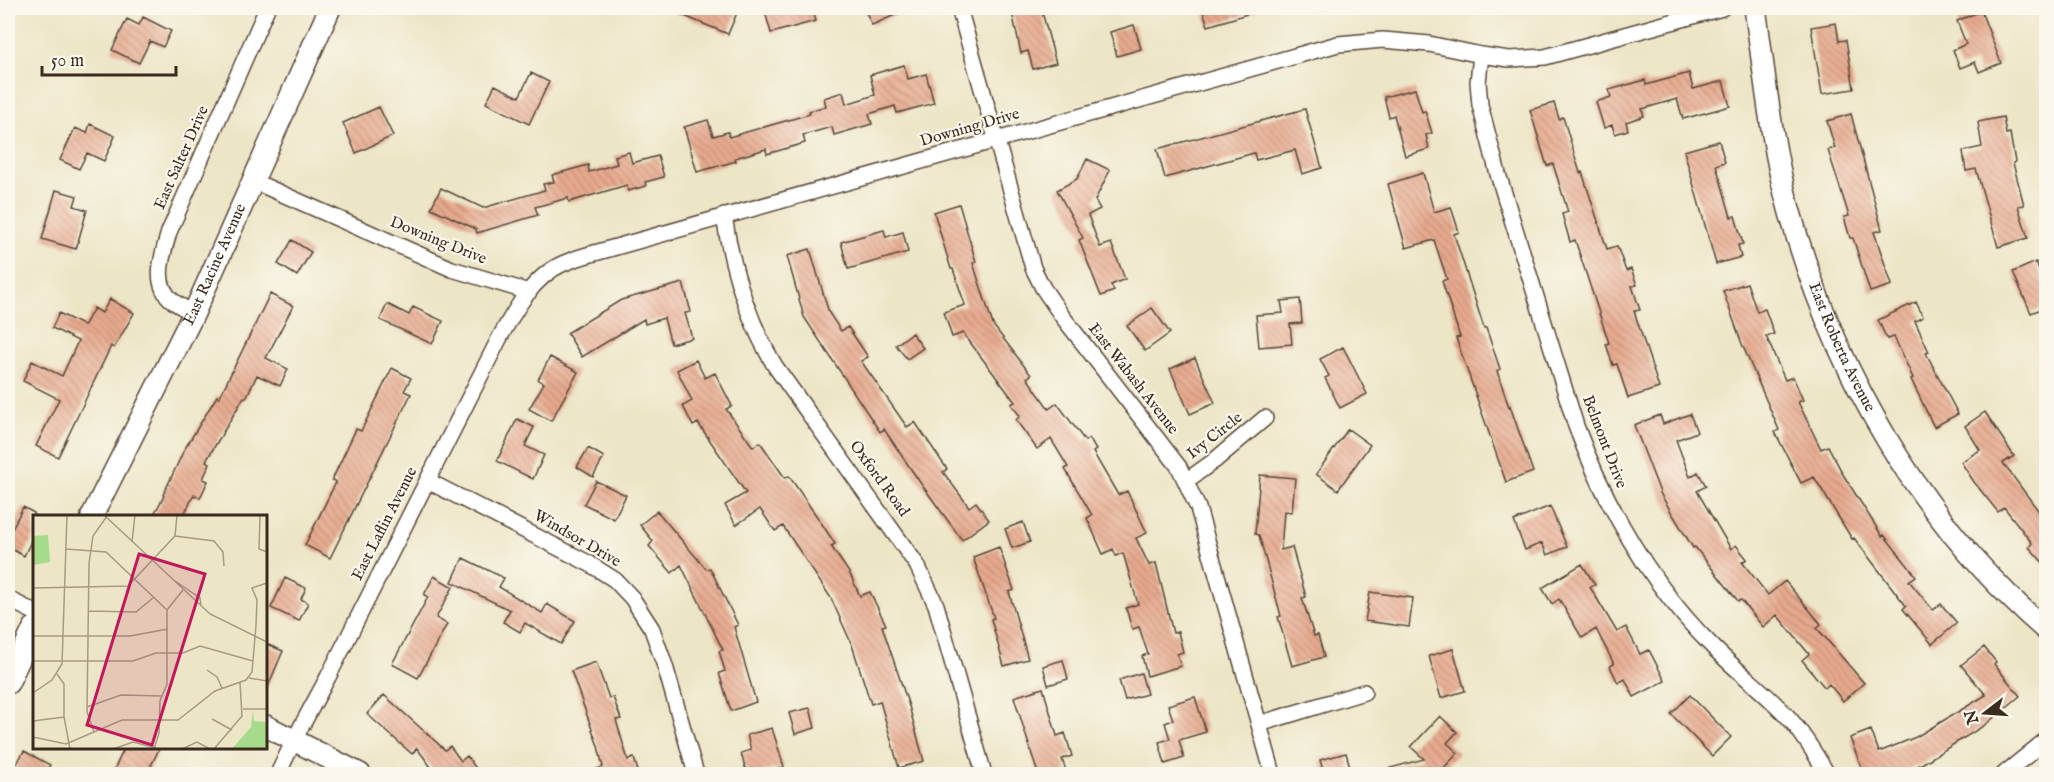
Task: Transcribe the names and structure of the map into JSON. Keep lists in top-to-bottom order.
{
  "streets": {
    "street": [
      "Downing Drive",
      "East Salter Drive",
      "East Racine Avenue",
      "East Roberta Avenue",
      "East Wabash Avenue",
      "Ivy Circle",
      "Belmont Drive",
      "Oxford Road",
      "East Laflin Avenue",
      "Windsor Drive"
    ]
  },
  "crossings": [
    ["Downing Drive", "East Racine Avenue"],
    ["Downing Drive", "East Wabash Avenue"],
    ["Downing Drive", "Belmont Drive"],
    ["Downing Drive", "Oxford Road"],
    ["Downing Drive", "East Laflin Avenue"],
    ["East Salter Drive", "East Racine Avenue"],
    ["East Wabash Avenue", "Ivy Circle"],
    ["East Laflin Avenue", "Windsor Drive"]
  ],
  "scale_bar": "50 m",
  "north": "left"
}
